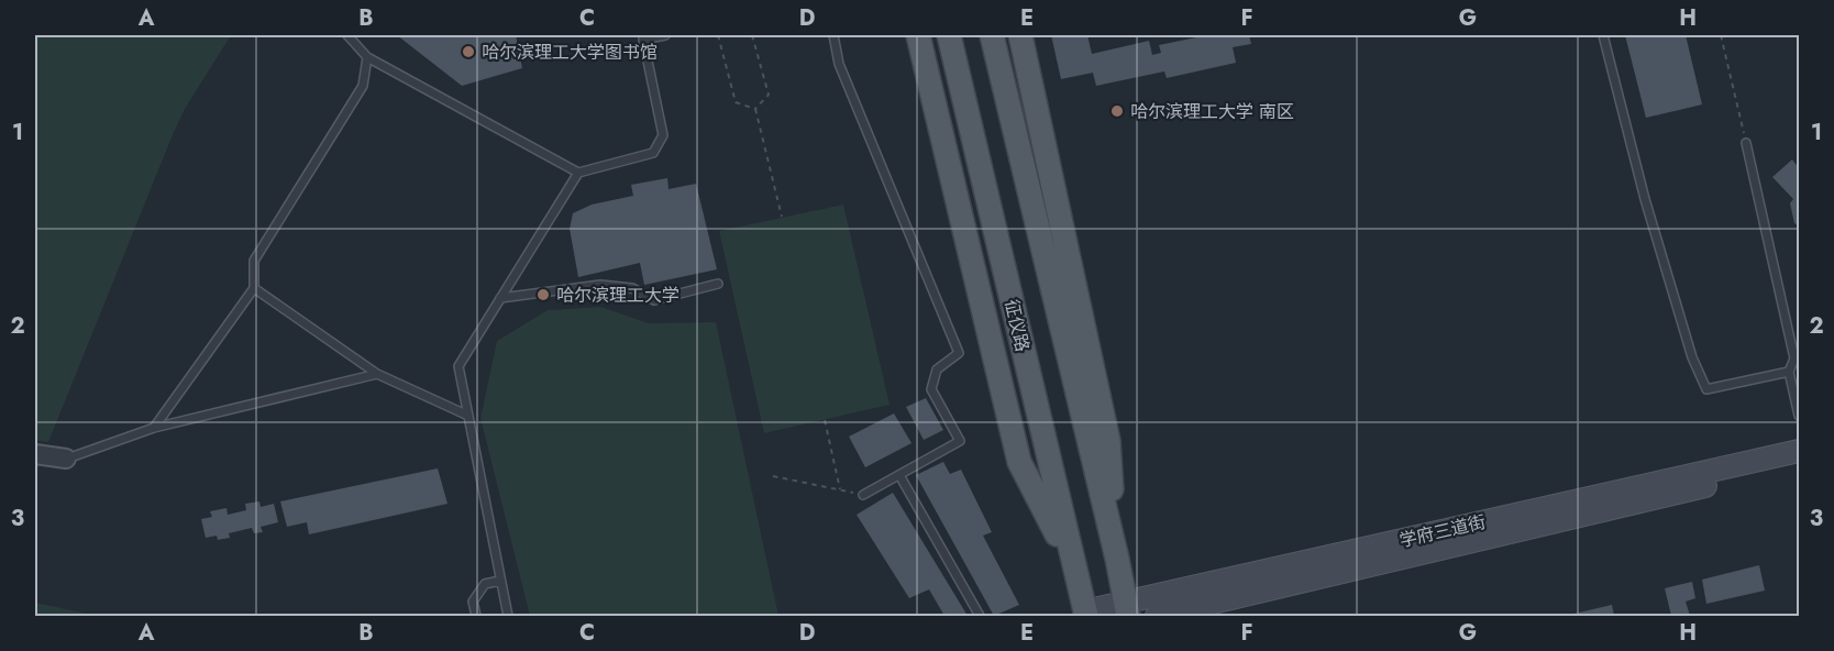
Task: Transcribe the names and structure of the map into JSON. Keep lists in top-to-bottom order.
{
  "streets": {
    "main road": ["征仪路", "学府三道街"]
  },
  "crossings": [
    ["征仪路", "学府三道街"]
  ],
  "places": ["哈尔滨理工大学图书馆", "哈尔滨理工大学 南区", "哈尔滨理工大学"],
  "grid": {
    "columns": [
      "A",
      "B",
      "C",
      "D",
      "E",
      "F",
      "G",
      "H"
    ],
    "rows": ["1", "2", "3"]
  }
}
